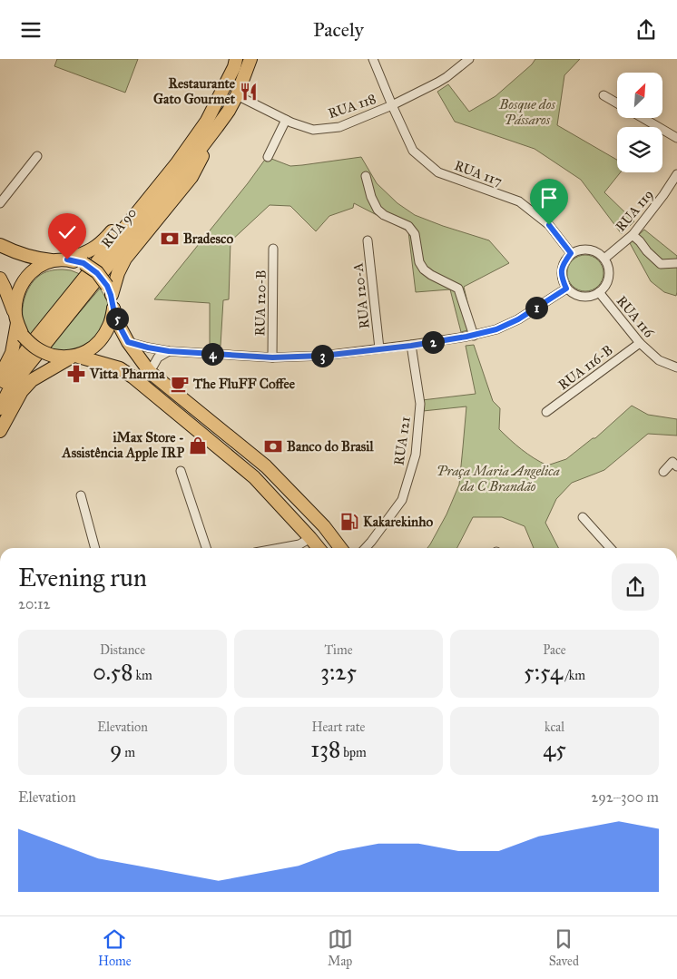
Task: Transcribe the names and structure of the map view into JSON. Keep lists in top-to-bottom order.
{
  "streets": {
    "main road": ["RUA 90"],
    "street": [
      "RUA 118",
      "RUA 117",
      "RUA 119",
      "RUA 120-A",
      "RUA 120-B",
      "RUA 116",
      "RUA 116-B",
      "RUA 121"
    ]
  },
  "crossings": [
    ["RUA 118", "RUA 117"],
    ["RUA 118", "RUA 90"],
    ["RUA 117", "RUA 119"],
    ["RUA 117", "RUA 116"],
    ["RUA 119", "RUA 116"],
    ["RUA 116", "RUA 116-B"]
  ],
  "parks": ["Bosque dos Pássaros", "Praça Maria Angelica da C Brandão"],
  "places": {
    "restaurant": ["Restaurante Gato Gourmet"],
    "bank": ["Bradesco", "Banco do Brasil"],
    "pharmacy": ["Vitta Pharma"],
    "cafe": ["The FluFF Coffee"],
    "shop": ["iMax Store - Assistência Apple IRP"],
    "fuel station": ["Kakarekinho"]
  },
  "north": "top right",
  "page": {
    "header": "Pacely",
    "pins": [
      "1",
      "5",
      "2",
      "4",
      "3"
    ],
    "heading": ["Evening run", "20:12"],
    "stats": [
      ["Distance", "0.58 km"],
      ["Time", "3:25"],
      ["Pace", "5:54 /km"],
      ["Elevation", "9 m"],
      ["Heart rate", "138 bpm"],
      ["kcal", "45"]
    ],
    "chart": ["Elevation", "292–300 m"],
    "tabs": ["Home", "Map", "Saved"]
  }
}
